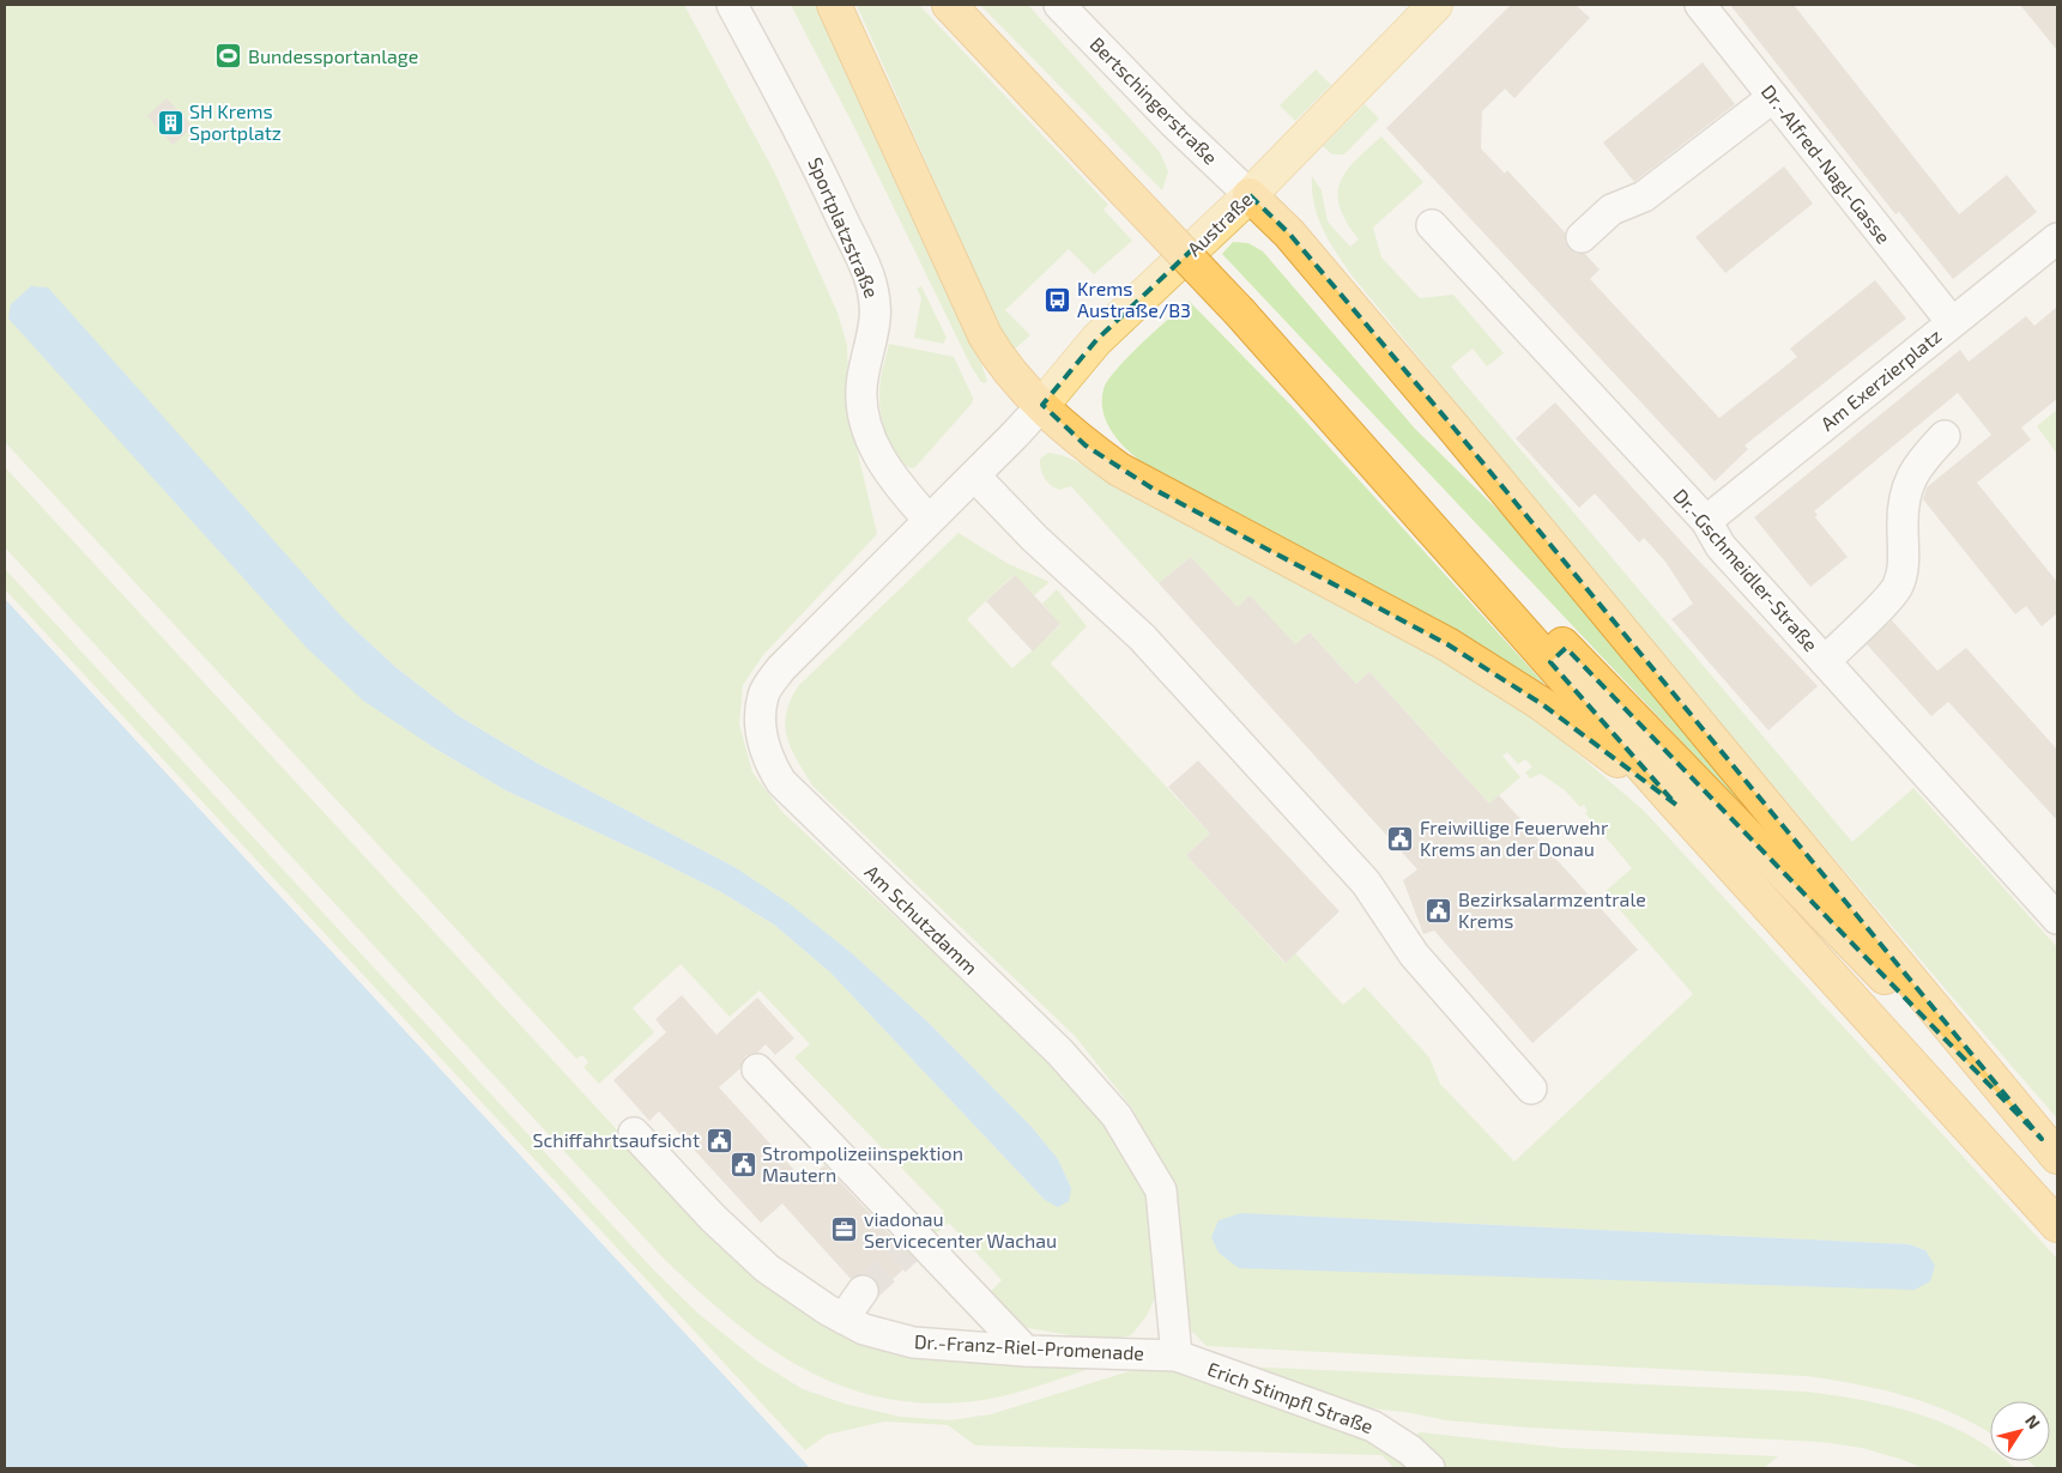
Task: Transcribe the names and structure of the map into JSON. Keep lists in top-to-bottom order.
{
  "streets": {
    "main road": ["Austraße"],
    "street": [
      "Bertschingerstraße",
      "Dr.-Alfred-Nagl-Gasse",
      "Sportplatzstraße",
      "Am Exerzierplatz",
      "Dr.-Gschmeidler-Straße",
      "Am Schutzdamm",
      "Dr.-Franz-Riel-Promenade",
      "Erich Stimpfl Straße"
    ]
  },
  "crossings": [
    ["Bertschingerstraße", "Austraße"],
    ["Dr.-Alfred-Nagl-Gasse", "Am Exerzierplatz"],
    ["Austraße", "Sportplatzstraße"],
    ["Austraße", "Am Schutzdamm"],
    ["Sportplatzstraße", "Am Schutzdamm"],
    ["Am Exerzierplatz", "Dr.-Gschmeidler-Straße"],
    ["Am Schutzdamm", "Dr.-Franz-Riel-Promenade"],
    ["Am Schutzdamm", "Erich Stimpfl Straße"],
    ["Dr.-Franz-Riel-Promenade", "Erich Stimpfl Straße"]
  ],
  "places": {
    "sports": ["Bundessportanlage"],
    "building": ["SH Krems Sportplatz"],
    "bus stop": ["Krems Austraße/B3"],
    "public building": [
      "Freiwillige Feuerwehr Krems an der Donau",
      "Bezirksalarmzentrale Krems",
      "Schiffahrtsaufsicht",
      "Strompolizeiinspektion Mautern"
    ],
    "office": ["viadonau Servicecenter Wachau"]
  },
  "north": "top right"
}
